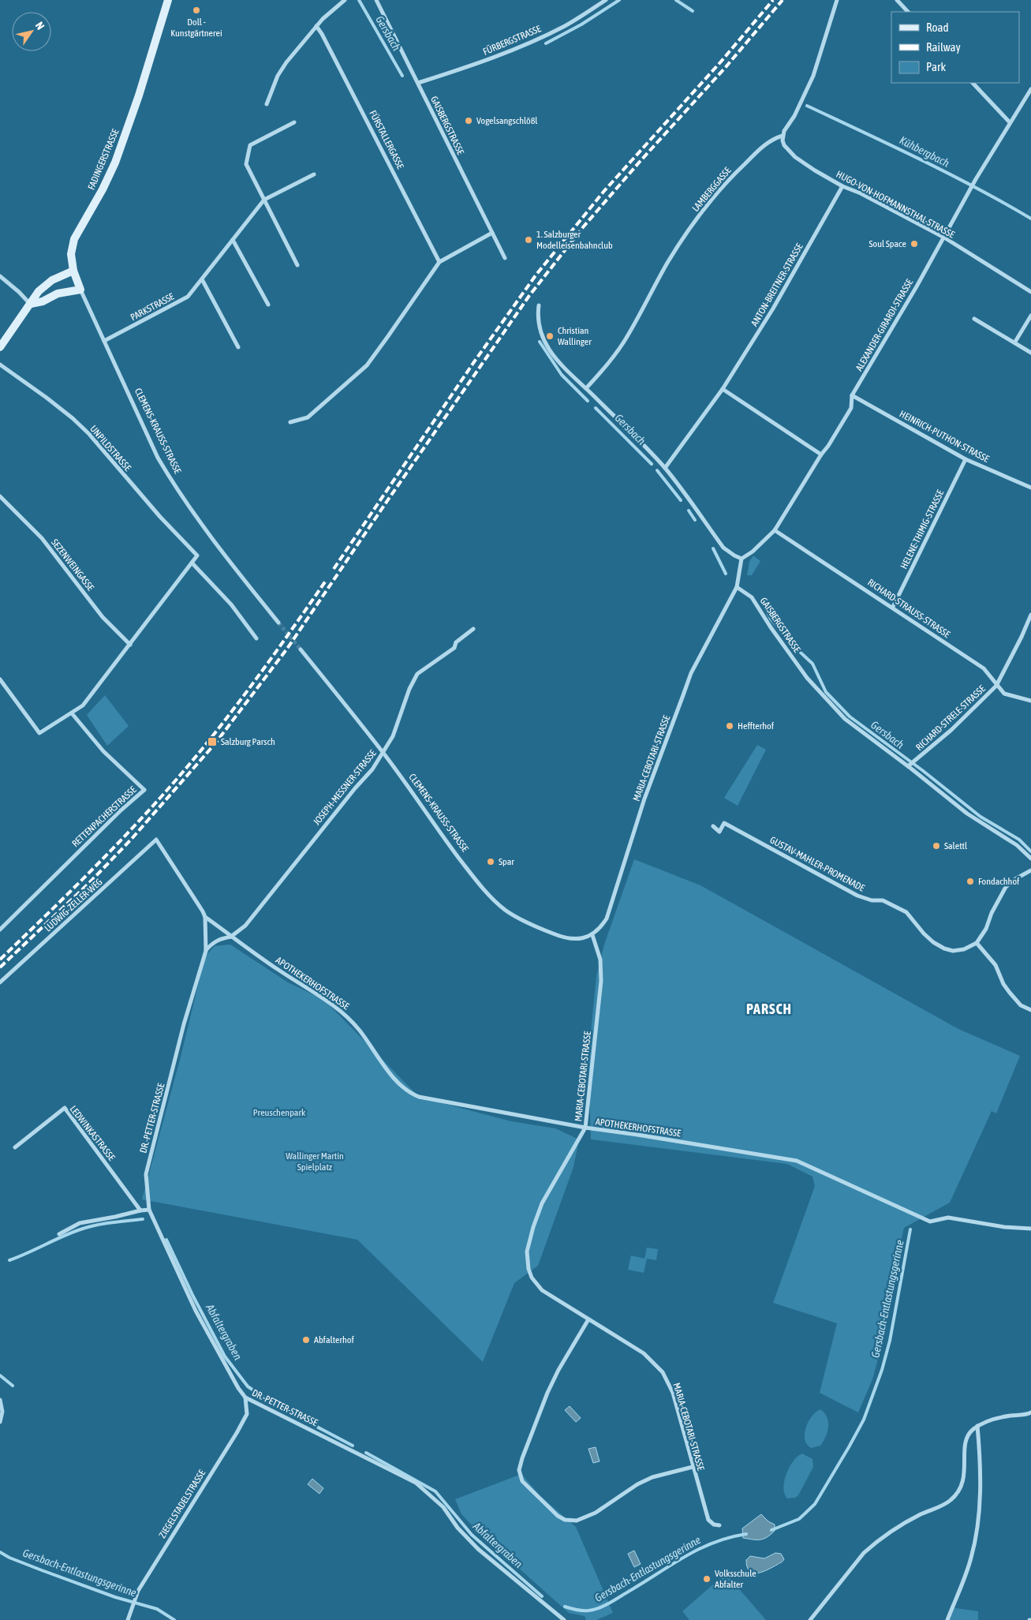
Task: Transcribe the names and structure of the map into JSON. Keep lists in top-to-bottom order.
{
  "streets": {
    "street": [
      "FÜRBERGSTRASSE",
      "GAISBERGSTRASSE",
      "FÜRSTALLERGASSE",
      "FADINGERSTRASSE",
      "LAMBERGGASSE",
      "HUGO-VON-HOFMANNSTHAL-STRASSE",
      "ANTON-BREITNER-STRASSE",
      "PARKSTRASSE",
      "ALEXANDER-GIRARDI-STRASSE",
      "CLEMENS-KRAUSS-STRASSE",
      "HEINRICH-PUTHON-STRASSE",
      "UNPILDSTRASSE",
      "HELENE-THIMIG-STRASSE",
      "SEZENWEINGASSE",
      "RICHARD-STRAUSS-STRASSE",
      "RICHARD-STRELE-STRASSE",
      "MARIA-CEBOTARI-STRASSE",
      "JOSEPH-MESSNER-STRASSE",
      "RETTENPACHERSTRASSE",
      "GUSTAV-MAHLER-PROMENADE",
      "LUDWIG-ZELLER-WEG",
      "APOTHEKERHOFSTRASSE",
      "DR.-PETTER-STRASSE",
      "LEDWINKASTRASSE",
      "ZIEGELSTADELSTRASSE"
    ]
  },
  "crossings": [
    ["FÜRBERGSTRASSE", "GAISBERGSTRASSE"],
    ["GAISBERGSTRASSE", "RICHARD-STRELE-STRASSE"],
    ["GAISBERGSTRASSE", "MARIA-CEBOTARI-STRASSE"],
    ["FADINGERSTRASSE", "CLEMENS-KRAUSS-STRASSE"],
    ["LAMBERGGASSE", "HUGO-VON-HOFMANNSTHAL-STRASSE"],
    ["HUGO-VON-HOFMANNSTHAL-STRASSE", "ANTON-BREITNER-STRASSE"],
    ["HUGO-VON-HOFMANNSTHAL-STRASSE", "ALEXANDER-GIRARDI-STRASSE"],
    ["PARKSTRASSE", "CLEMENS-KRAUSS-STRASSE"],
    ["ALEXANDER-GIRARDI-STRASSE", "HEINRICH-PUTHON-STRASSE"],
    ["ALEXANDER-GIRARDI-STRASSE", "RICHARD-STRAUSS-STRASSE"],
    ["CLEMENS-KRAUSS-STRASSE", "MARIA-CEBOTARI-STRASSE"],
    ["CLEMENS-KRAUSS-STRASSE", "JOSEPH-MESSNER-STRASSE"],
    ["HEINRICH-PUTHON-STRASSE", "HELENE-THIMIG-STRASSE"],
    ["HELENE-THIMIG-STRASSE", "RICHARD-STRAUSS-STRASSE"],
    ["RICHARD-STRAUSS-STRASSE", "RICHARD-STRELE-STRASSE"],
    ["MARIA-CEBOTARI-STRASSE", "APOTHEKERHOFSTRASSE"],
    ["JOSEPH-MESSNER-STRASSE", "APOTHEKERHOFSTRASSE"],
    ["LUDWIG-ZELLER-WEG", "DR.-PETTER-STRASSE"],
    ["APOTHEKERHOFSTRASSE", "DR.-PETTER-STRASSE"],
    ["DR.-PETTER-STRASSE", "ZIEGELSTADELSTRASSE"]
  ],
  "districts": ["PARSCH"],
  "water": [
    "Gersbach",
    "Kühbergbach",
    "Gersbach-Entlastungsgerinne",
    "Abfaltergraben"
  ],
  "parks": ["Preuschenpark", "Wallinger Martin Spielplatz"],
  "places": {
    "other": [
      "Doll - Kunstgärtnerei",
      "Vogelsangschlößl",
      "1. Salzburger Modelleisenbahnclub",
      "Soul Space",
      "Christian Wallinger",
      "Heffterhof",
      "Salettl",
      "Spar",
      "Fondachhof",
      "Abfalterhof",
      "Volksschule Abfalter"
    ],
    "transit": ["Salzburg Parsch"]
  },
  "legend": ["Road", "Railway", "Park"],
  "north": "top right"
}
